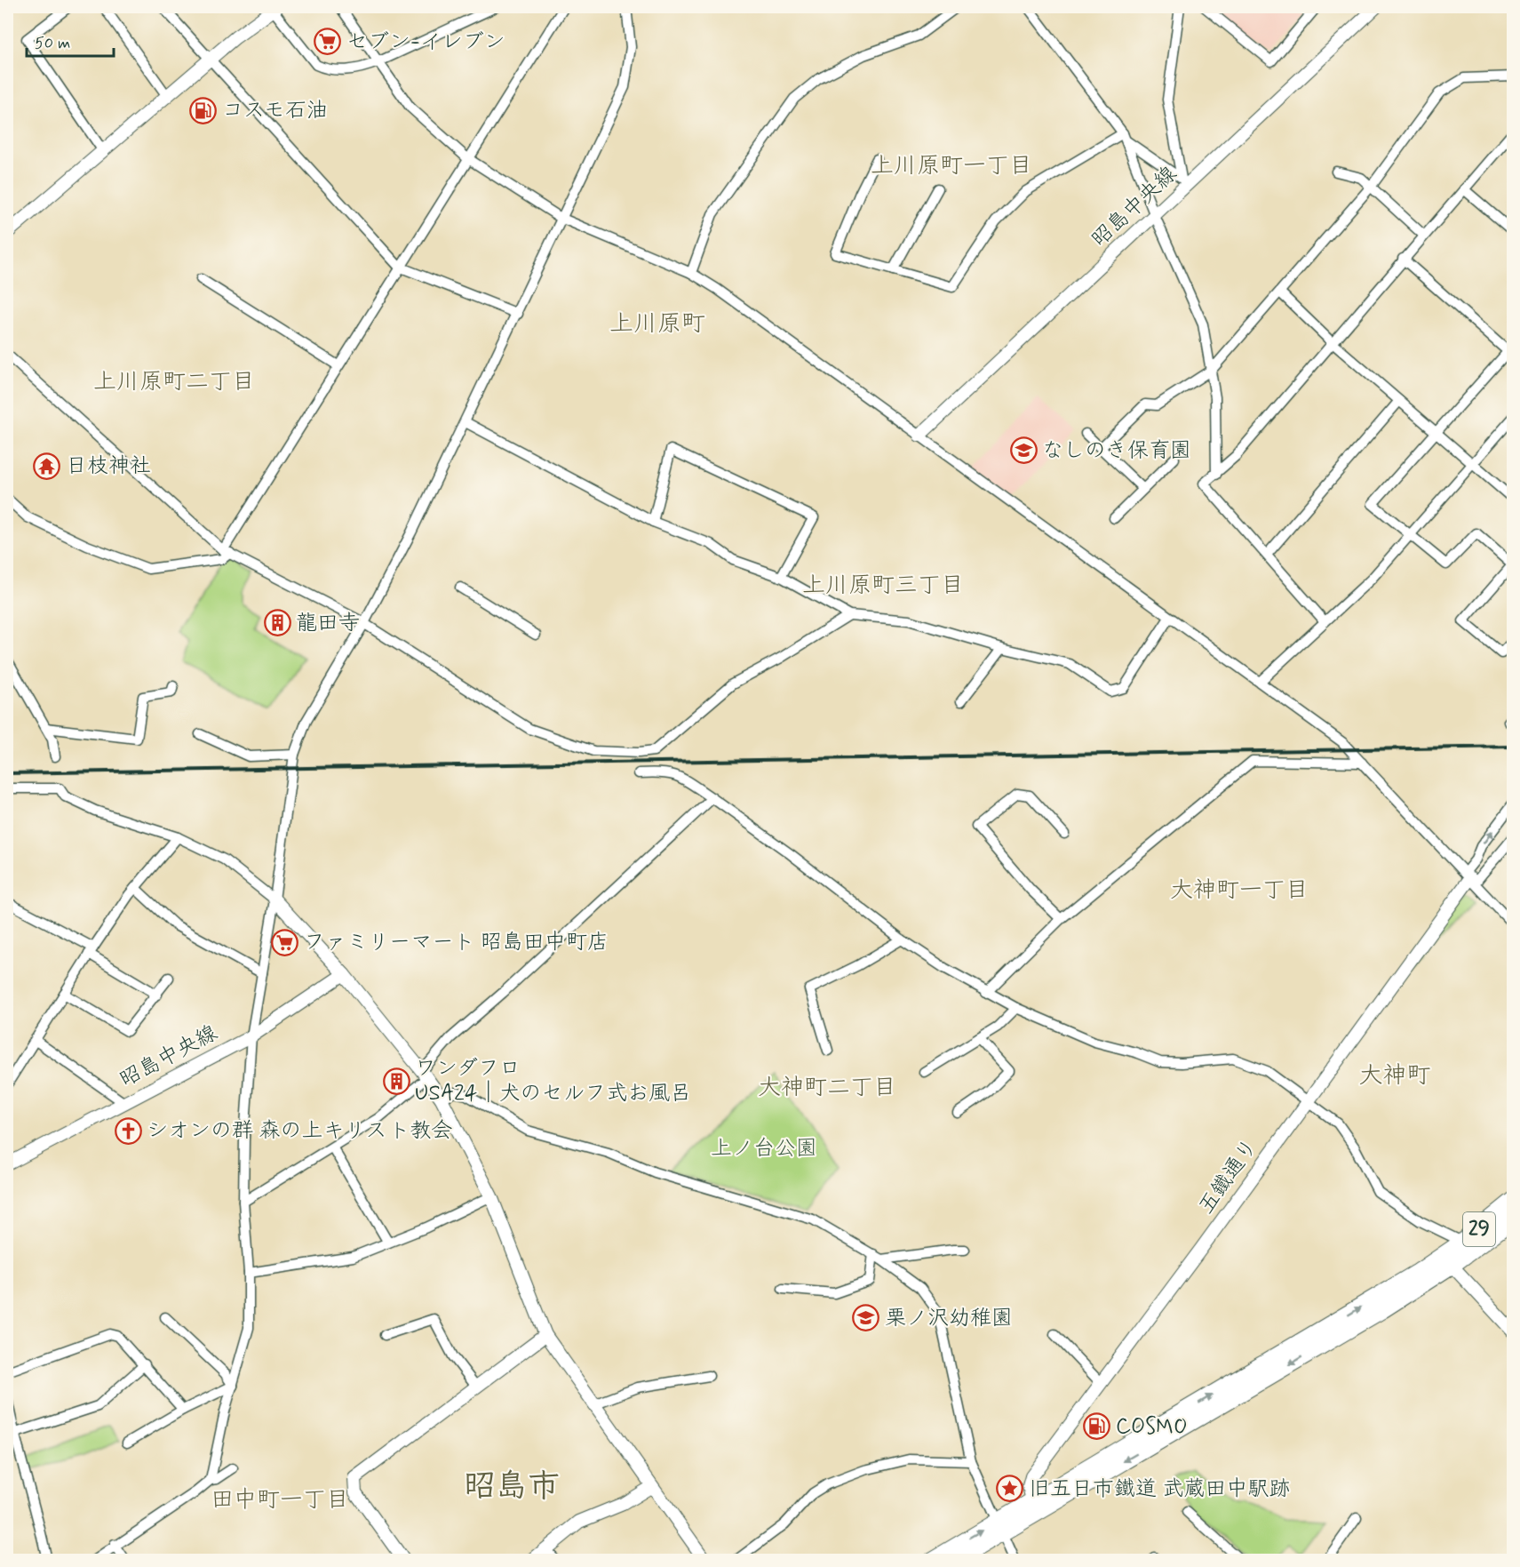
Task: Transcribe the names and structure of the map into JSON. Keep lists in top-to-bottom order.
{
  "streets": {
    "main road": ["29"],
    "street": ["昭島中央線", "五鐵通り"]
  },
  "crossings": [
    ["五鐵通り", "29"]
  ],
  "districts": [
    "上川原町一丁目",
    "上川原町",
    "上川原町二丁目",
    "上川原町三丁目",
    "大神町一丁目",
    "大神町",
    "大神町二丁目",
    "昭島市",
    "田中町一丁目"
  ],
  "parks": ["上ノ台公園"],
  "places": {
    "supermarket": ["セブン-イレブン", "ファミリーマート 昭島田中町店"],
    "fuel station": ["コスモ石油", "COSMO"],
    "school or university": ["なしのき保育園", "栗ノ沢幼稚園"],
    "temple": ["日枝神社"],
    "building": ["龍田寺", "ワンダフロ USA24｜犬のセルフ式お風呂"],
    "church": ["シオンの群 森の上キリスト教会"],
    "place": ["旧五日市鐵道 武蔵田中駅跡"]
  },
  "scale_bar": "50 m"
}
